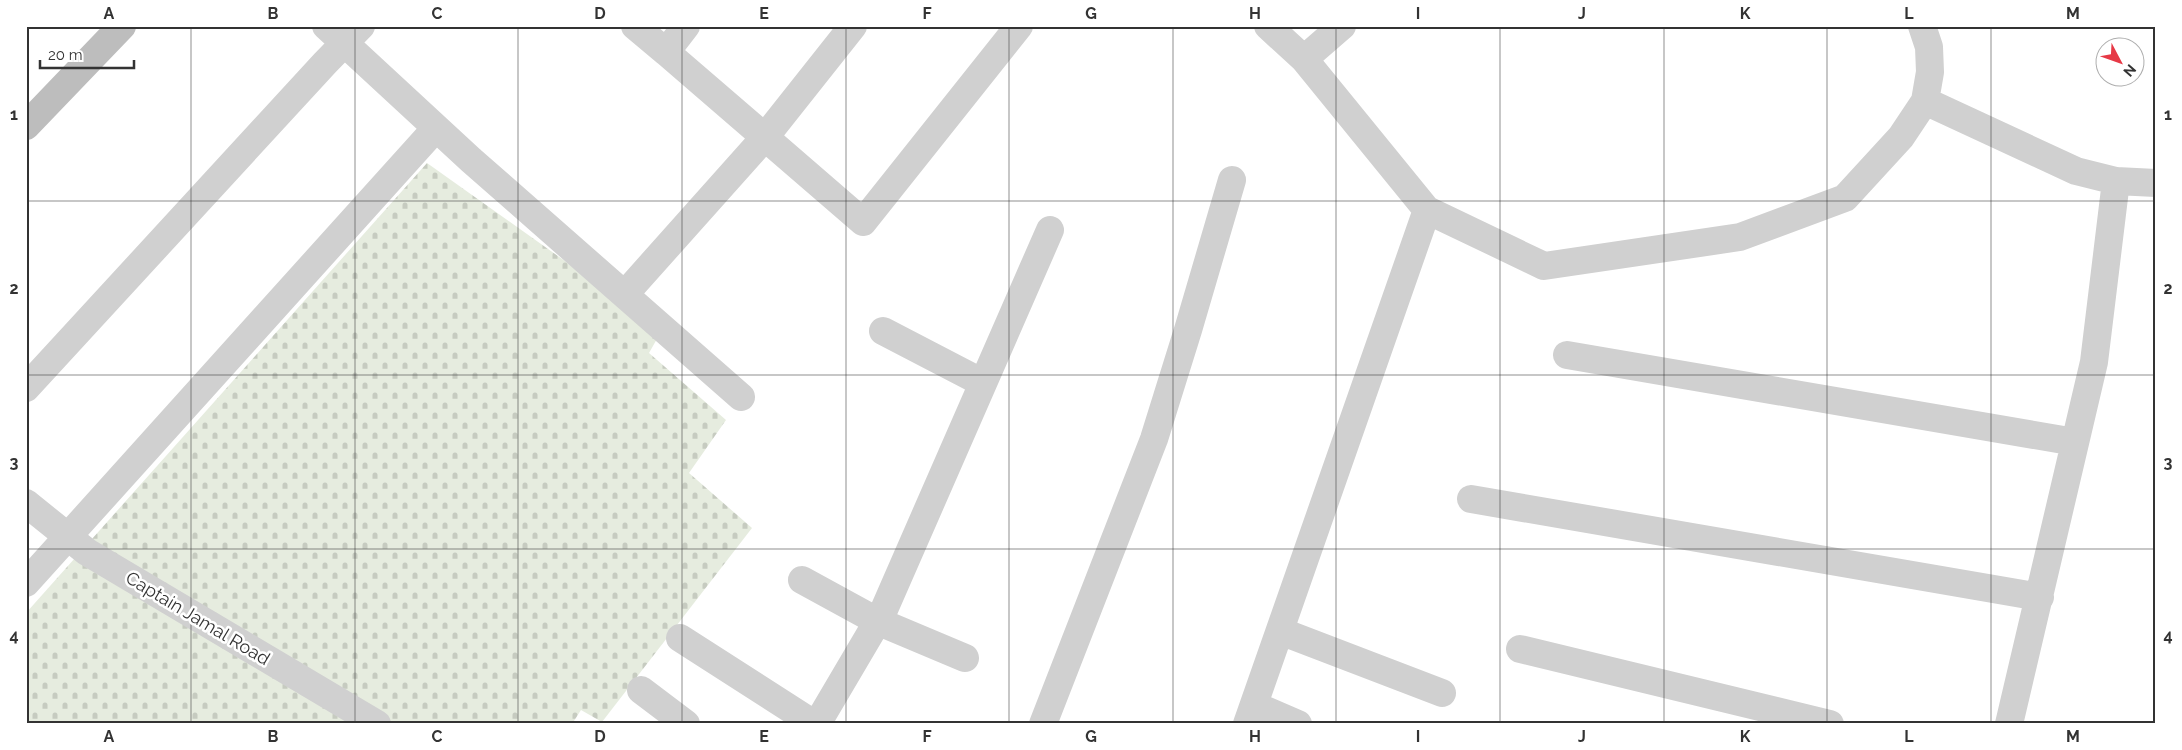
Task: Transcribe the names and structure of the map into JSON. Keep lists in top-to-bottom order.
{
  "streets": {
    "street": ["Captain Jamal Road"]
  },
  "scale_bar": "20 m",
  "north": "bottom right",
  "grid": {
    "columns": [
      "A",
      "B",
      "C",
      "D",
      "E",
      "F",
      "G",
      "H",
      "I",
      "J",
      "K",
      "L",
      "M"
    ],
    "rows": [
      "1",
      "2",
      "3",
      "4"
    ]
  }
}
